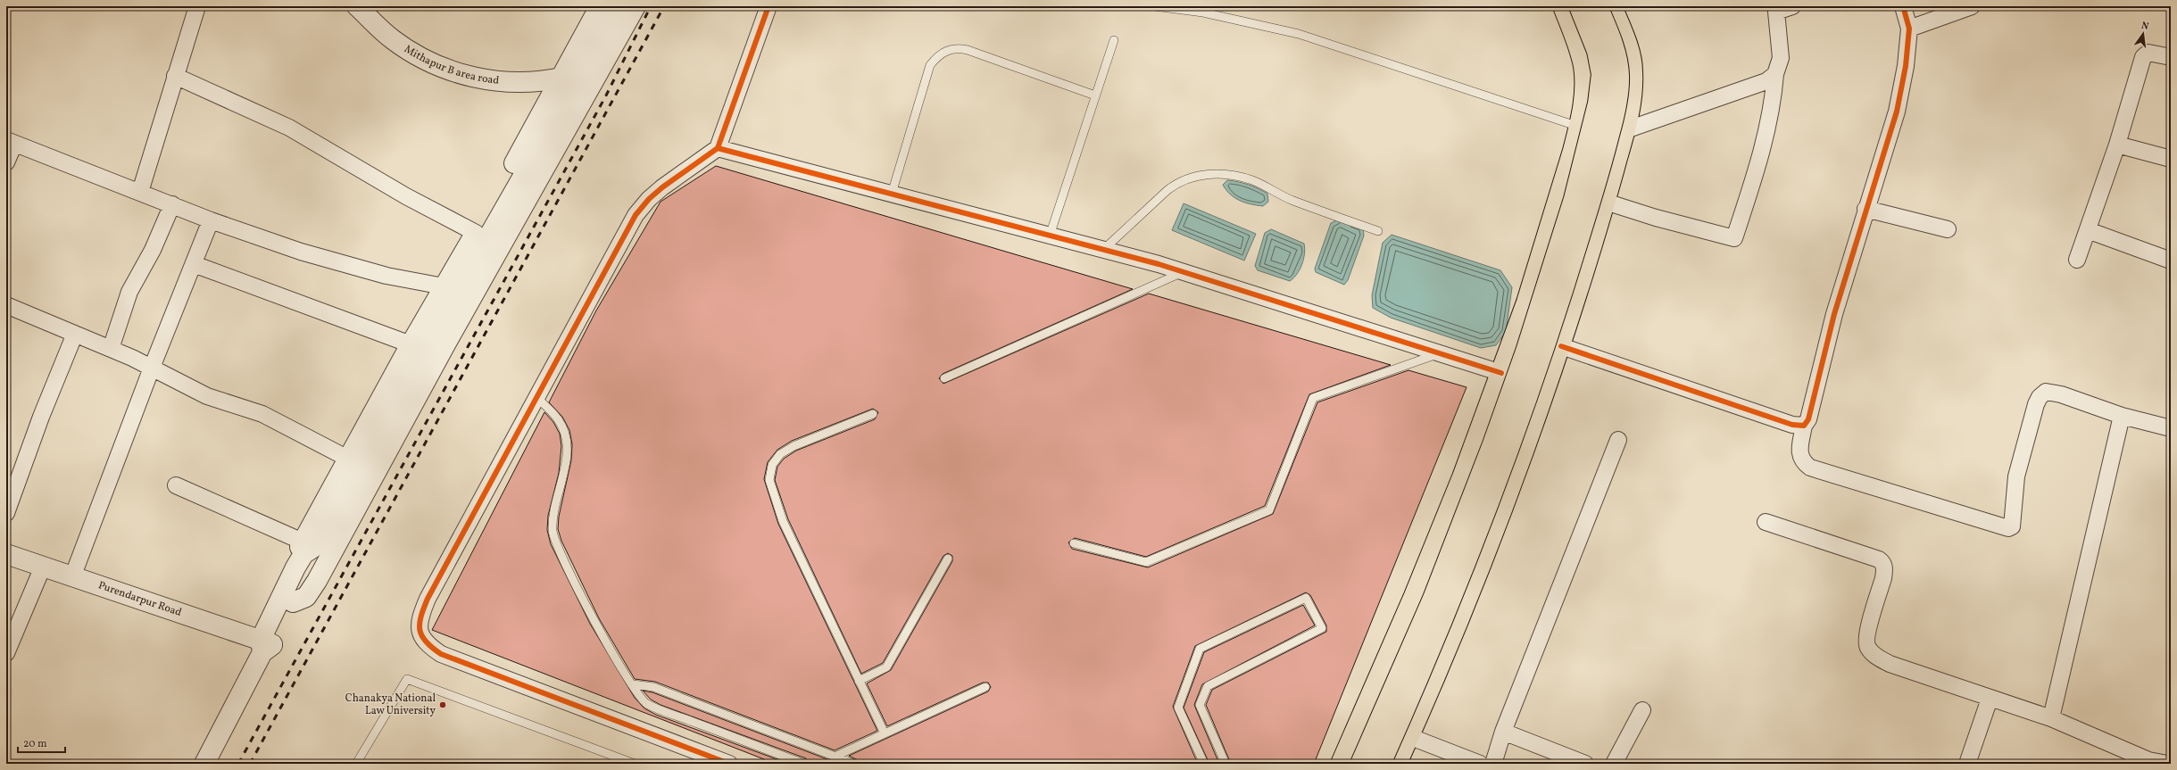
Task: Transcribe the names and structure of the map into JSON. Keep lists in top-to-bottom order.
{
  "streets": {
    "street": ["Mithapur B area road", "Purendarpur Road"]
  },
  "places": ["Chanakya National Law University"],
  "scale_bar": "20 m",
  "north": "top"
}
